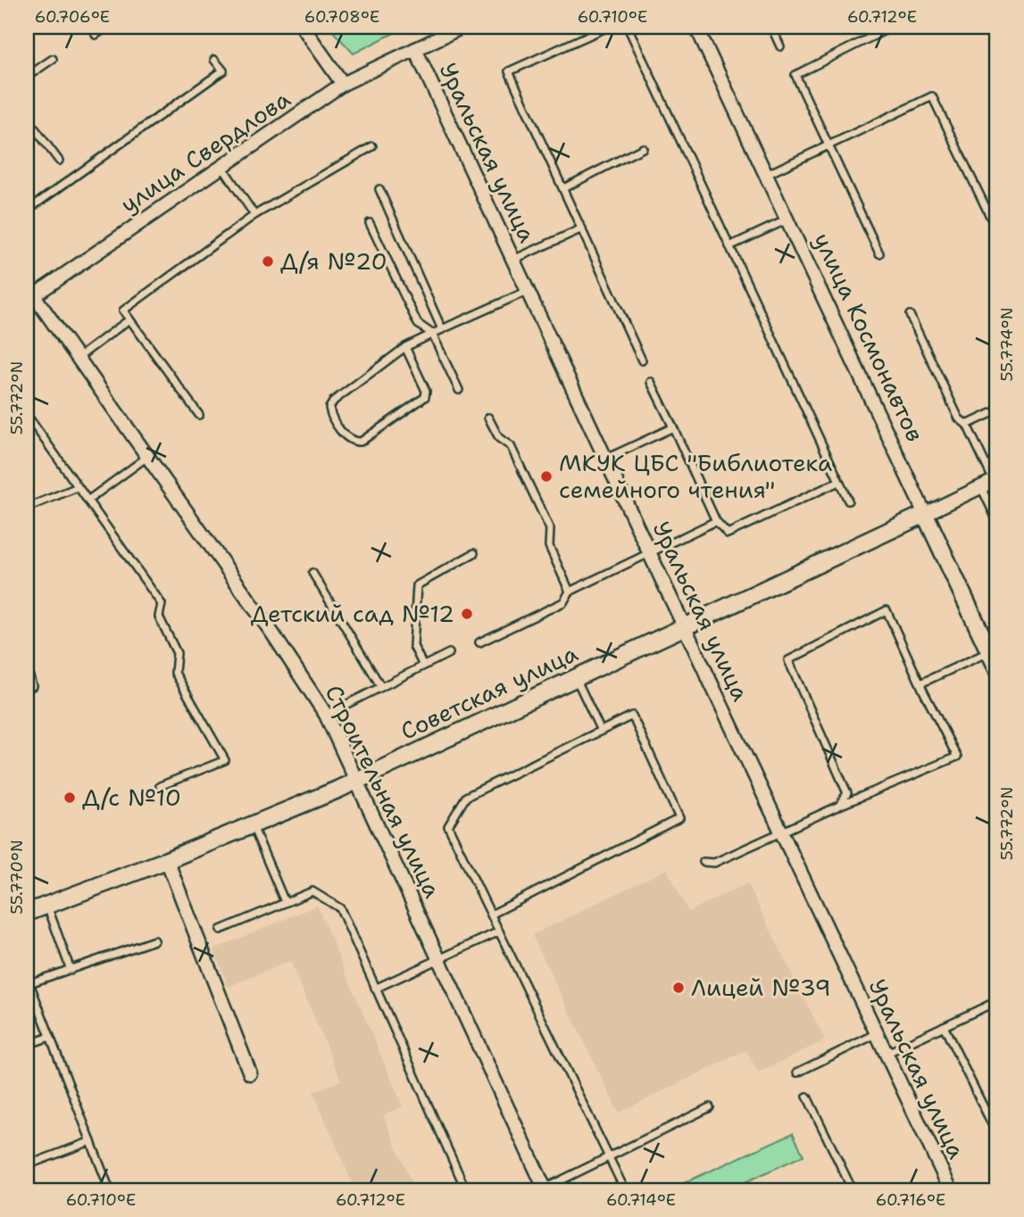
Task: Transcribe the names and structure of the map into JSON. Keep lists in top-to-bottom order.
{
  "streets": {
    "street": [
      "улица Свердлова",
      "Уральская улица",
      "улица Космонавтов",
      "Советская улица",
      "Строительная улица"
    ]
  },
  "crossings": [
    ["улица Свердлова", "Уральская улица"],
    ["улица Свердлова", "Строительная улица"],
    ["Уральская улица", "Советская улица"],
    ["улица Космонавтов", "Советская улица"],
    ["Советская улица", "Строительная улица"]
  ],
  "places": [
    "Д/я №20",
    "МКУК ЦБС \"Библиотека семейного чтения\"",
    "Детский сад №12",
    "Д/с №10",
    "Лицей №39"
  ],
  "coordinates": [
    "60.706°E",
    "60.708°E",
    "60.710°E",
    "60.712°E",
    "55.774°N",
    "55.772°N",
    "55.770°N",
    "60.714°E",
    "60.716°E"
  ]
}
